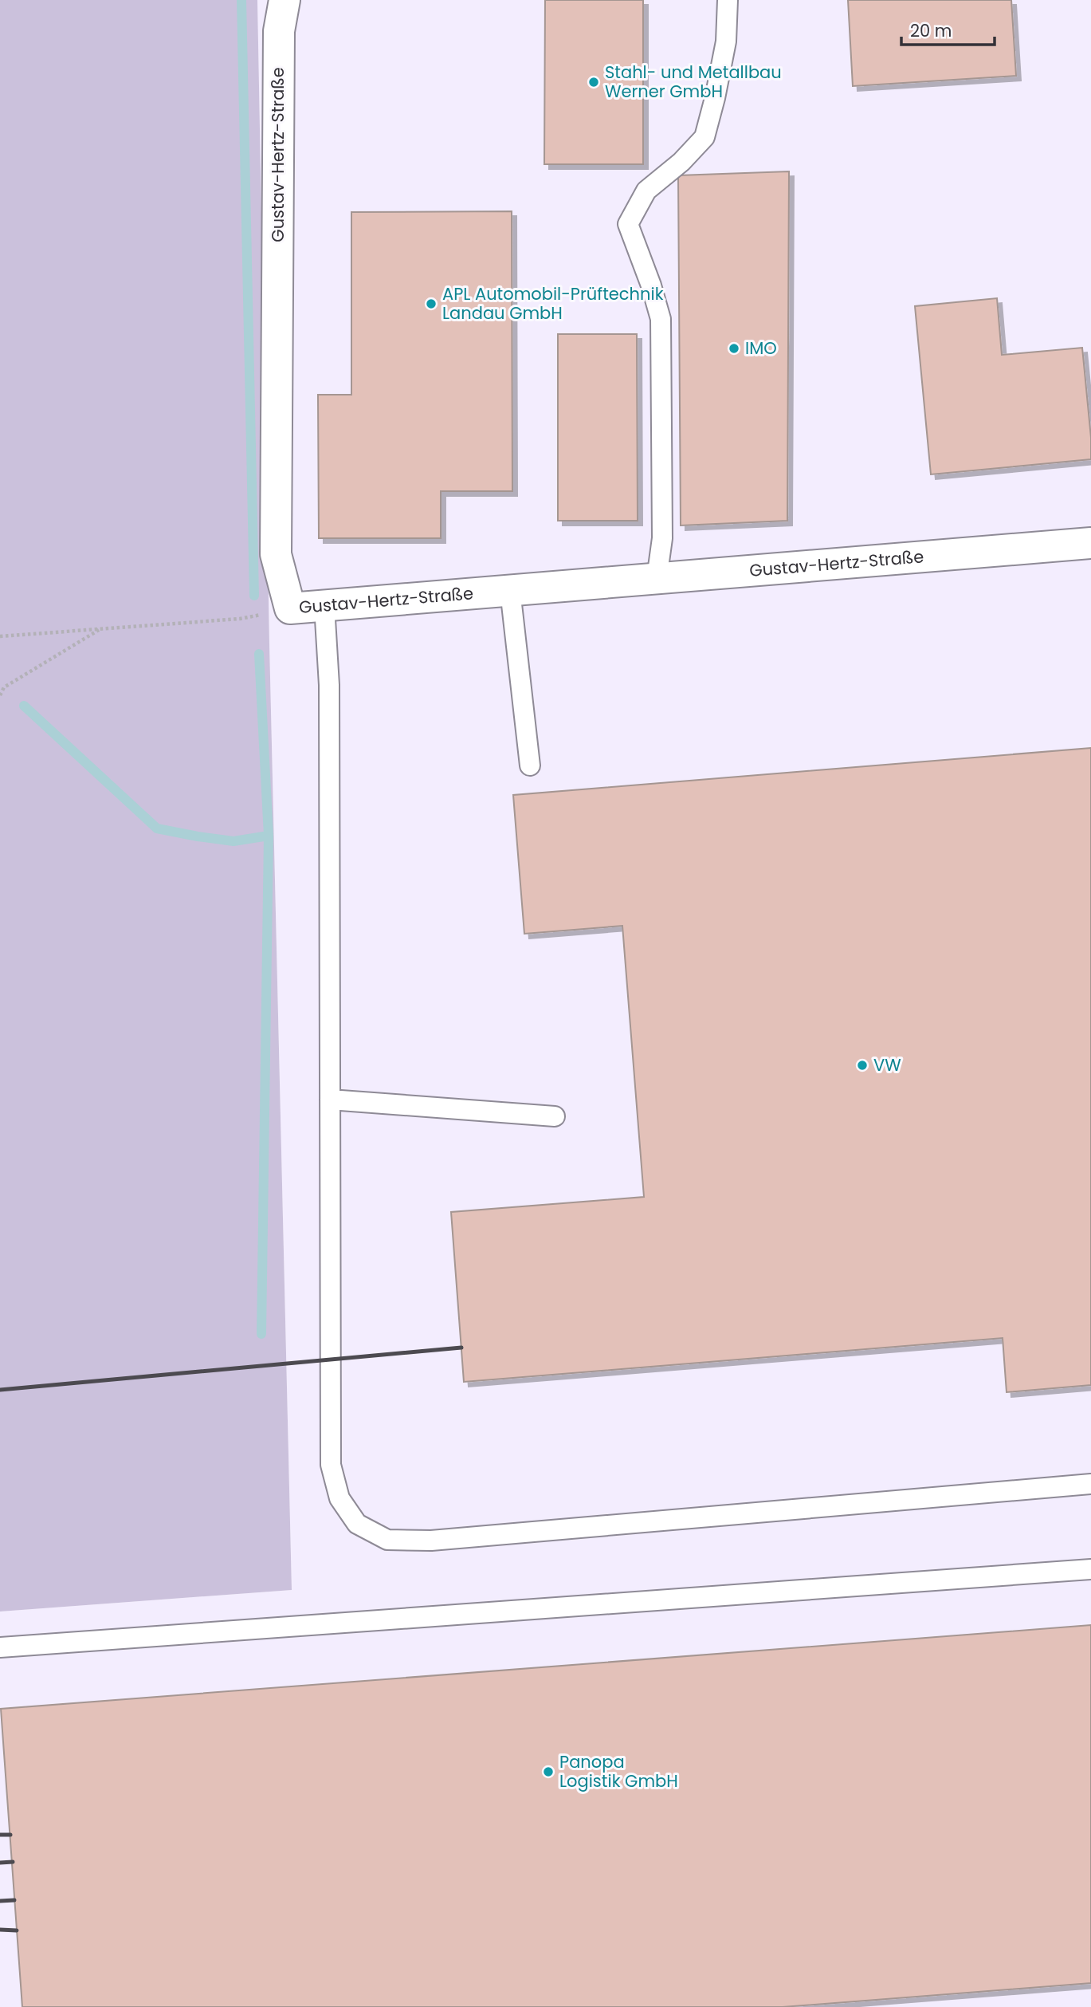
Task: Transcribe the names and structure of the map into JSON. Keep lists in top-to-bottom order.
{
  "streets": {
    "street": ["Gustav-Hertz-Straße"]
  },
  "places": [
    "Stahl- und Metallbau Werner GmbH",
    "APL Automobil-Prüftechnik Landau GmbH",
    "IMO",
    "VW",
    "Panopa Logistik GmbH"
  ],
  "scale_bar": "20 m"
}
